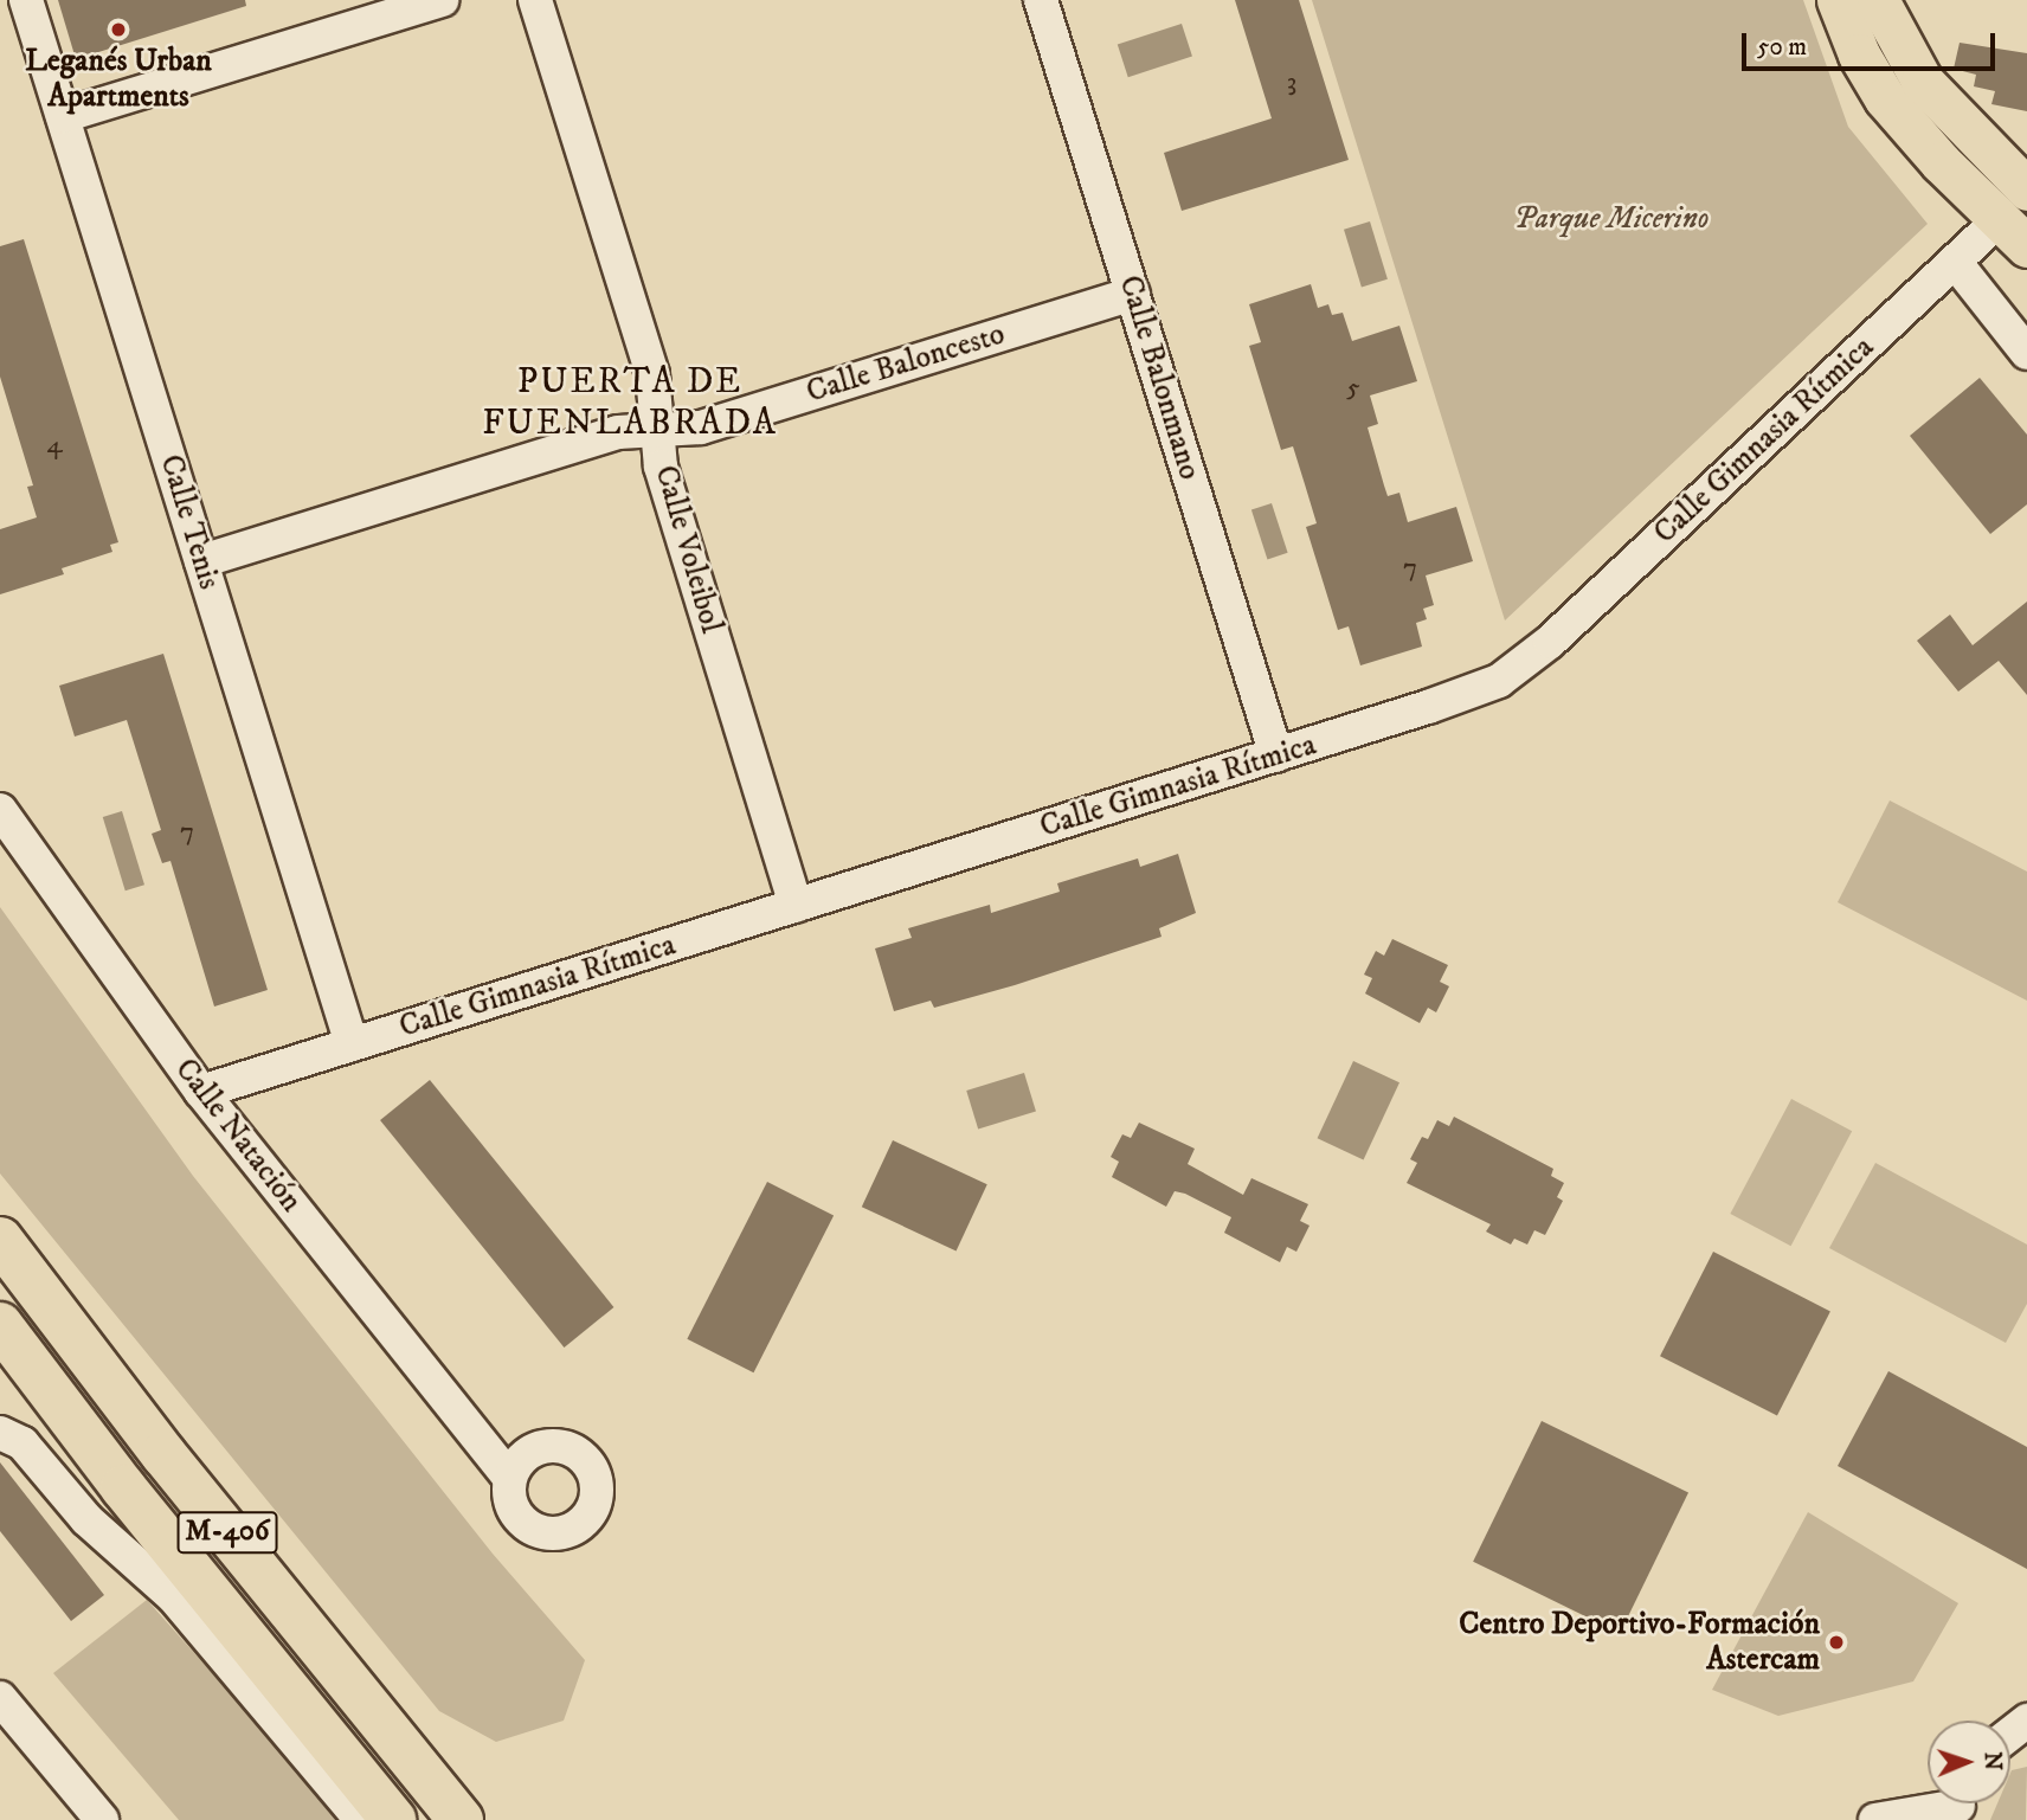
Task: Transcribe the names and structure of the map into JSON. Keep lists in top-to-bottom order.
{
  "streets": {
    "highway": ["M-406"],
    "street": [
      "Calle Baloncesto",
      "Calle Balonmano",
      "Calle Gimnasia Rítmica",
      "Calle Tenis",
      "Calle Voleibol",
      "Calle Natación"
    ]
  },
  "crossings": [
    ["Calle Baloncesto", "Calle Balonmano"],
    ["Calle Baloncesto", "Calle Tenis"],
    ["Calle Baloncesto", "Calle Voleibol"],
    ["Calle Balonmano", "Calle Gimnasia Rítmica"],
    ["Calle Gimnasia Rítmica", "Calle Tenis"],
    ["Calle Gimnasia Rítmica", "Calle Voleibol"],
    ["Calle Gimnasia Rítmica", "Calle Natación"]
  ],
  "districts": ["PUERTA DE FUENLABRADA"],
  "parks": ["Parque Micerino"],
  "places": ["Leganés Urban Apartments", "Centro Deportivo-Formación Astercam"],
  "house_numbers": [
    "3",
    "5",
    "4",
    "7",
    "7"
  ],
  "scale_bar": "50 m",
  "north": "right"
}
